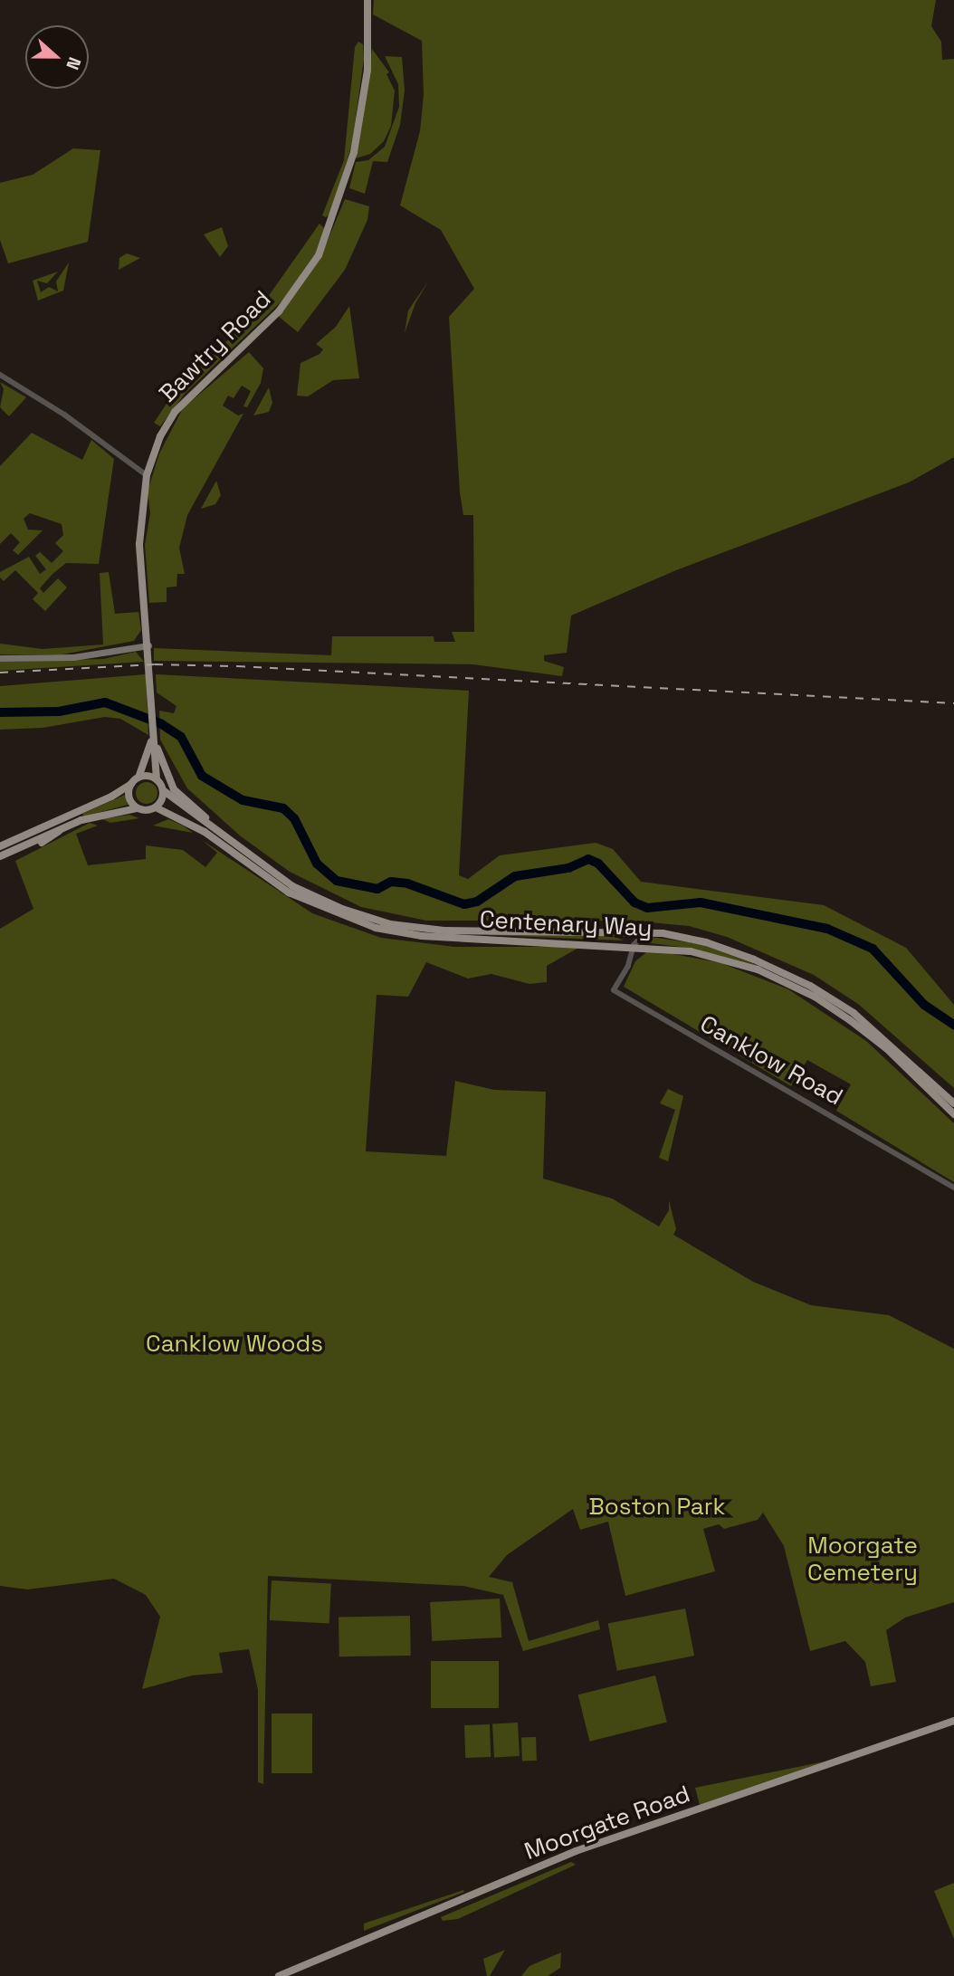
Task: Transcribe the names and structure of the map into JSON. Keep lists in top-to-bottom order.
{
  "streets": {
    "main road": ["Bawtry Road", "Centenary Way", "Moorgate Road"],
    "street": ["Canklow Road"]
  },
  "crossings": [
    ["Bawtry Road", "Centenary Way"],
    ["Centenary Way", "Canklow Road"]
  ],
  "parks": ["Canklow Woods", "Boston Park", "Moorgate Cemetery"],
  "north": "right"
}
